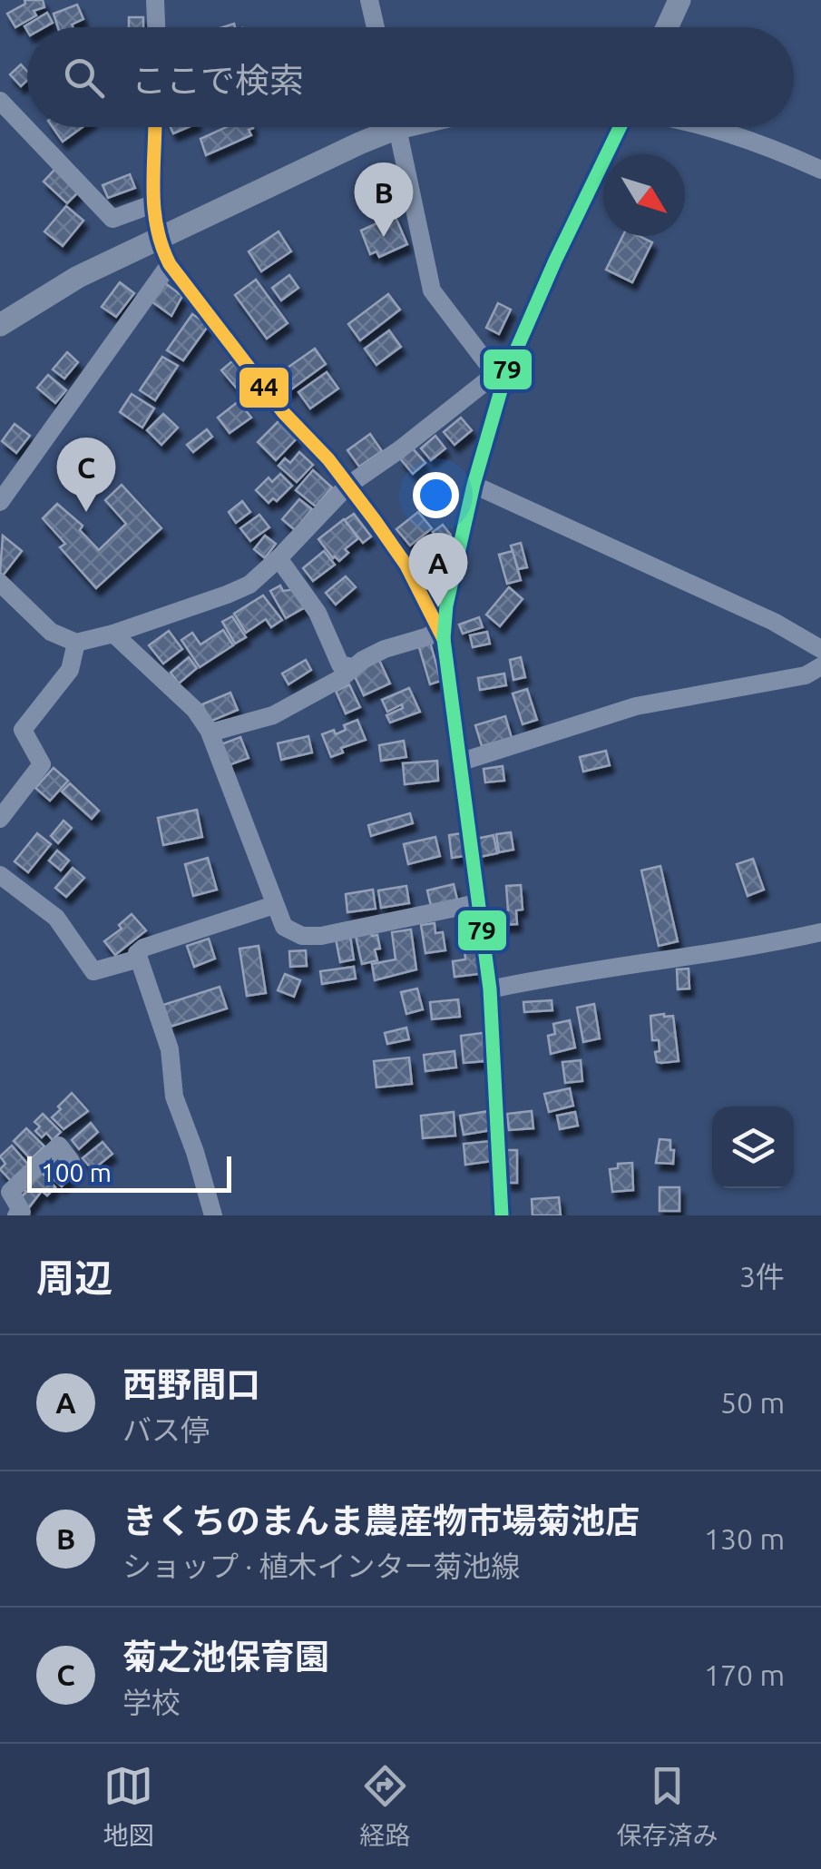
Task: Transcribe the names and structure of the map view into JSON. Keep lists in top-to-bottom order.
{
  "lines": ["transit line 44", "transit line 79"],
  "scale_bar": "100 m",
  "north": "bottom right",
  "page": {
    "search": "ここで検索",
    "pins": ["B", "C", "A"],
    "scale": "100 m",
    "heading": ["周辺", "3件"],
    "list": [
      {
        "mark": "A",
        "name": "西野間口",
        "note": "バス停",
        "value": "50 m"
      },
      {
        "mark": "B",
        "name": "きくちのまんま農産物市場菊池店",
        "note": "ショップ · 植木インター菊池線",
        "value": "130 m"
      },
      {
        "mark": "C",
        "name": "菊之池保育園",
        "note": "学校",
        "value": "170 m"
      }
    ],
    "nav": ["地図", "経路", "保存済み"]
  }
}
